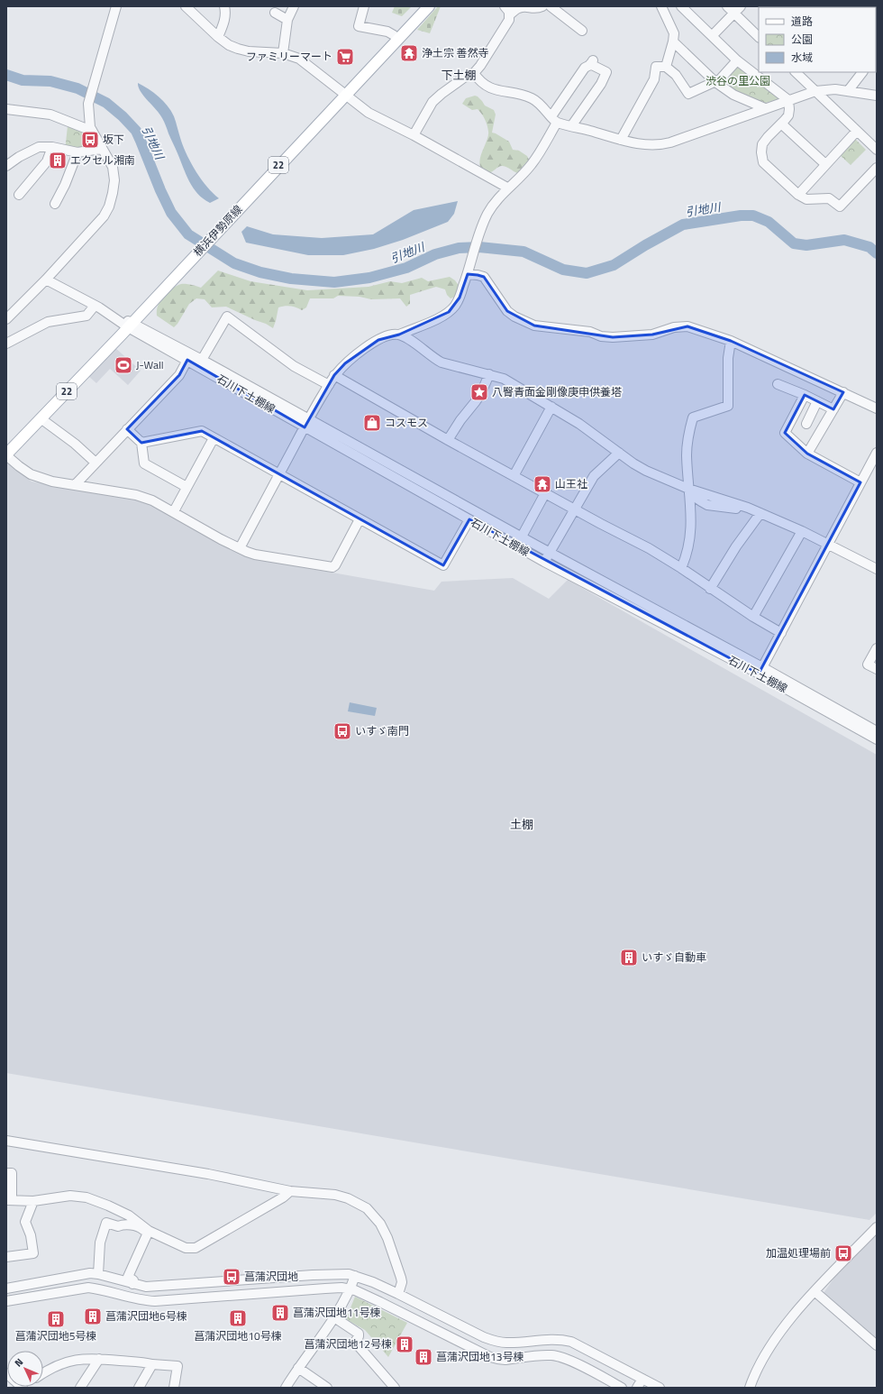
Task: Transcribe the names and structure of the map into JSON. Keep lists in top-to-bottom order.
{
  "streets": {
    "main road": ["22", "横浜伊勢原線"],
    "street": ["石川下土棚線"]
  },
  "crossings": [
    ["横浜伊勢原線", "石川下土棚線"]
  ],
  "districts": ["下土棚", "土棚"],
  "water": ["引地川"],
  "parks": ["渋谷の里公園"],
  "places": {
    "temple": ["浄土宗 善然寺", "山王社"],
    "supermarket": ["ファミリーマート"],
    "bus stop": [
      "坂下",
      "いすゞ南門",
      "加温処理場前",
      "菖蒲沢団地"
    ],
    "building": [
      "エクセル湘南",
      "いすゞ自動車",
      "菖蒲沢団地11号棟",
      "菖蒲沢団地6号棟",
      "菖蒲沢団地10号棟",
      "菖蒲沢団地5号棟",
      "菖蒲沢団地12号棟",
      "菖蒲沢団地13号棟"
    ],
    "sports": ["J-Wall"],
    "place": ["八臀青面金剛像庚申供養塔"],
    "shop": ["コスモス"]
  },
  "legend": ["道路", "公園", "水域"],
  "north": "top left"
}
